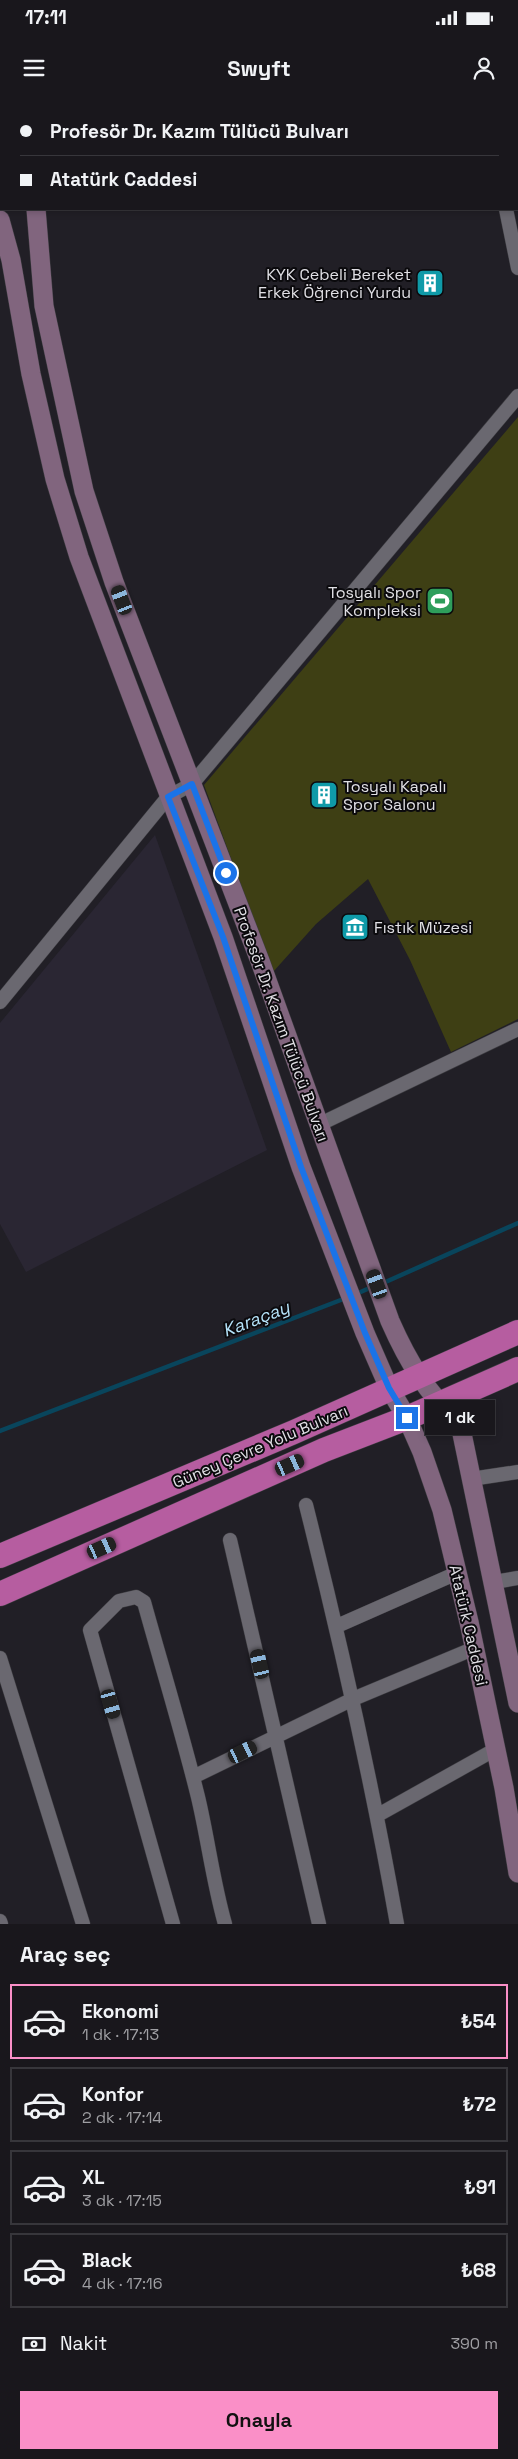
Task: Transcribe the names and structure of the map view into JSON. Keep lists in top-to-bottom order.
{
  "streets": {
    "highway": ["Güney Çevre Yolu Bulvarı"],
    "street": ["Profesör Dr. Kazım Tülücü Bulvarı", "Atatürk Caddesi"]
  },
  "crossings": [
    ["Profesör Dr. Kazım Tülücü Bulvarı", "Güney Çevre Yolu Bulvarı"],
    ["Profesör Dr. Kazım Tülücü Bulvarı", "Atatürk Caddesi"],
    ["Güney Çevre Yolu Bulvarı", "Atatürk Caddesi"]
  ],
  "water": ["Karaçay"],
  "places": {
    "building": ["KYK Cebeli Bereket Erkek Öğrenci Yurdu", "Tosyalı Kapalı Spor Salonu"],
    "sports": ["Tosyalı Spor Kompleksi"],
    "museum": ["Fıstık Müzesi"]
  },
  "page": {
    "status": "17:11",
    "header": "Swyft",
    "banner": ["Profesör Dr. Kazım Tülücü Bulvarı", "Atatürk Caddesi"],
    "bubble": "1 dk",
    "heading": "Araç seç",
    "list": [
      {
        "name": "Ekonomi",
        "note": "1 dk · 17:13",
        "value": "₺54"
      },
      {
        "name": "Konfor",
        "note": "2 dk · 17:14",
        "value": "₺72"
      },
      {
        "name": "XL",
        "note": "3 dk · 17:15",
        "value": "₺91"
      },
      {
        "name": "Black",
        "note": "4 dk · 17:16",
        "value": "₺68"
      }
    ],
    "pay": ["Nakit", "390 m"],
    "buttons": "Onayla"
  }
}
